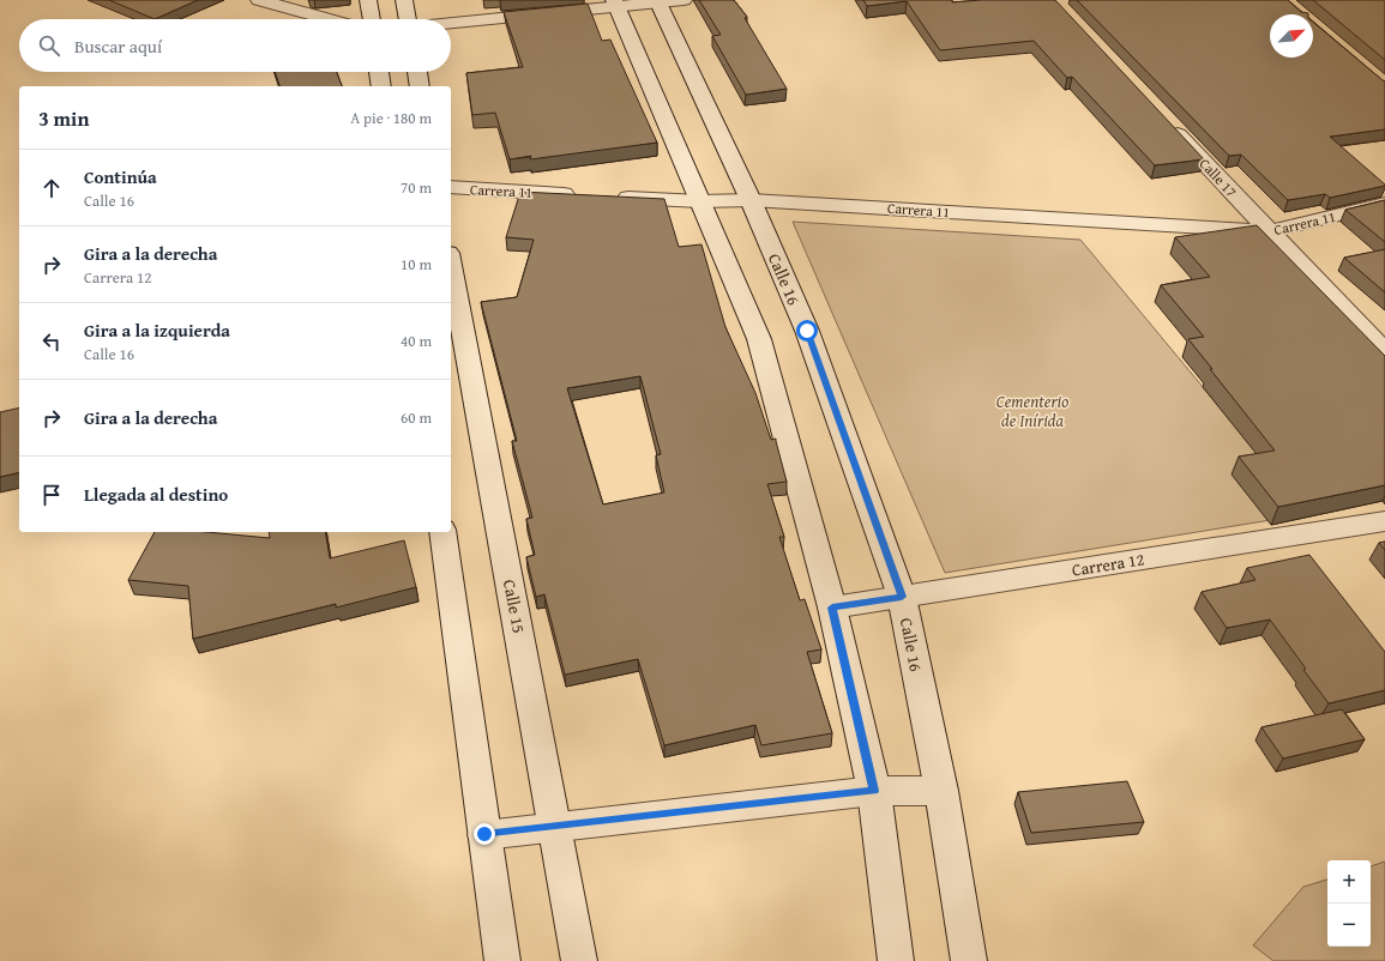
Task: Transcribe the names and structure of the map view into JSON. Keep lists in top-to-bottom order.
{
  "streets": {
    "street": [
      "Calle 17",
      "Carrera 11",
      "Calle 16",
      "Carrera 12",
      "Calle 15"
    ]
  },
  "crossings": [
    ["Calle 17", "Carrera 11"],
    ["Carrera 11", "Calle 16"],
    ["Calle 16", "Carrera 12"]
  ],
  "parks": ["Cementerio de Inírida"],
  "north": "top right",
  "page": {
    "search": "Buscar aquí",
    "heading": ["3 min", "A pie · 180 m"],
    "list": [
      ["Continúa", "Calle 16", "70 m"],
      ["Gira a la derecha", "Carrera 12", "10 m"],
      ["Gira a la izquierda", "Calle 16", "40 m"],
      ["Gira a la derecha", "60 m"],
      "Llegada al destino"
    ],
    "map_buttons": ["+", "−"]
  }
}
